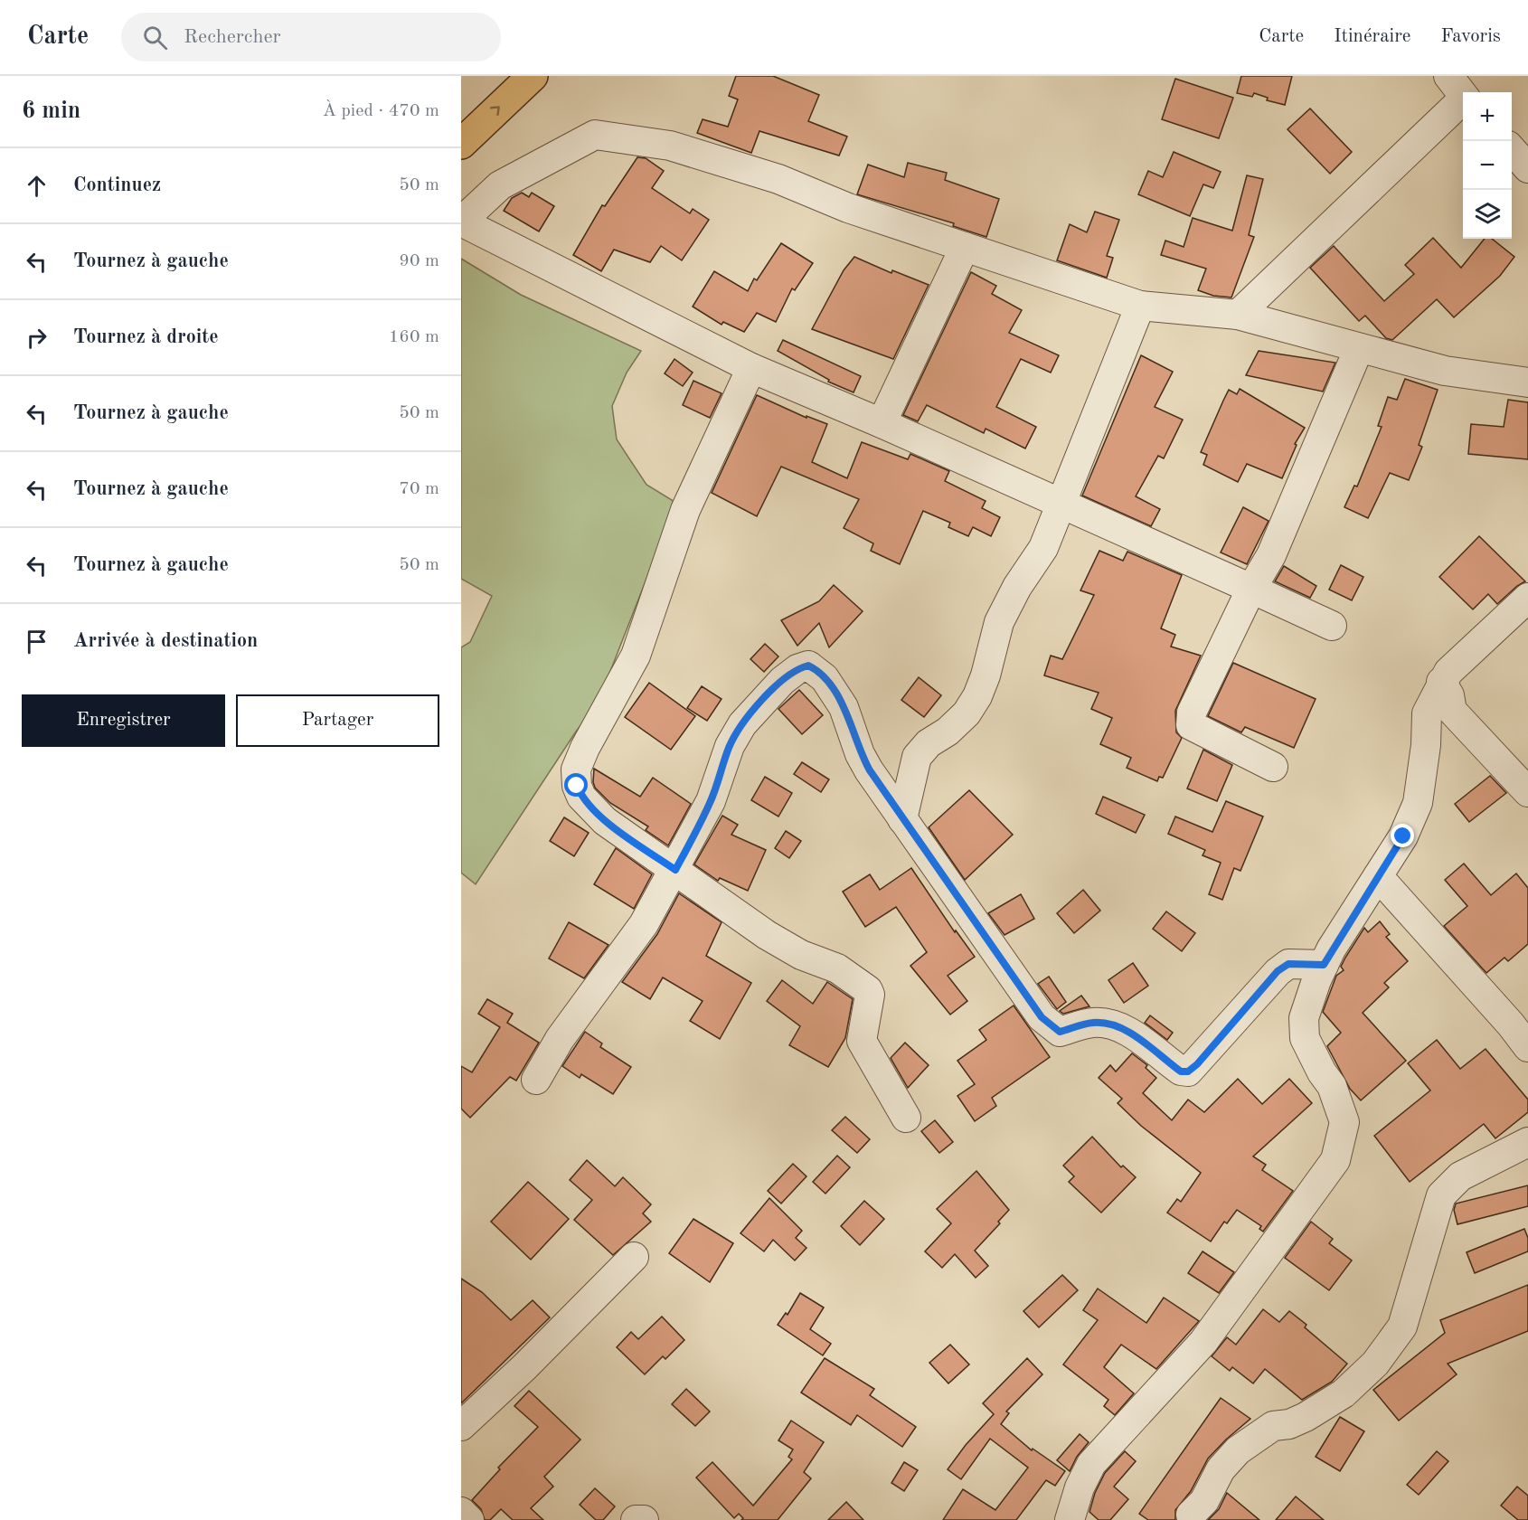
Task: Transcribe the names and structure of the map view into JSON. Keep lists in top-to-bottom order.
{
  "page": {
    "header": "Carte",
    "search": "Rechercher",
    "nav": ["Carte", "Itinéraire", "Favoris"],
    "heading": ["6 min", "À pied · 470 m"],
    "map_buttons": ["+", "−"],
    "list": [
      ["Continuez", "50 m"],
      ["Tournez à gauche", "90 m"],
      ["Tournez à droite", "160 m"],
      ["Tournez à gauche", "50 m"],
      ["Tournez à gauche", "70 m"],
      ["Tournez à gauche", "50 m"],
      "Arrivée à destination"
    ],
    "buttons": ["Enregistrer", "Partager"]
  }
}
